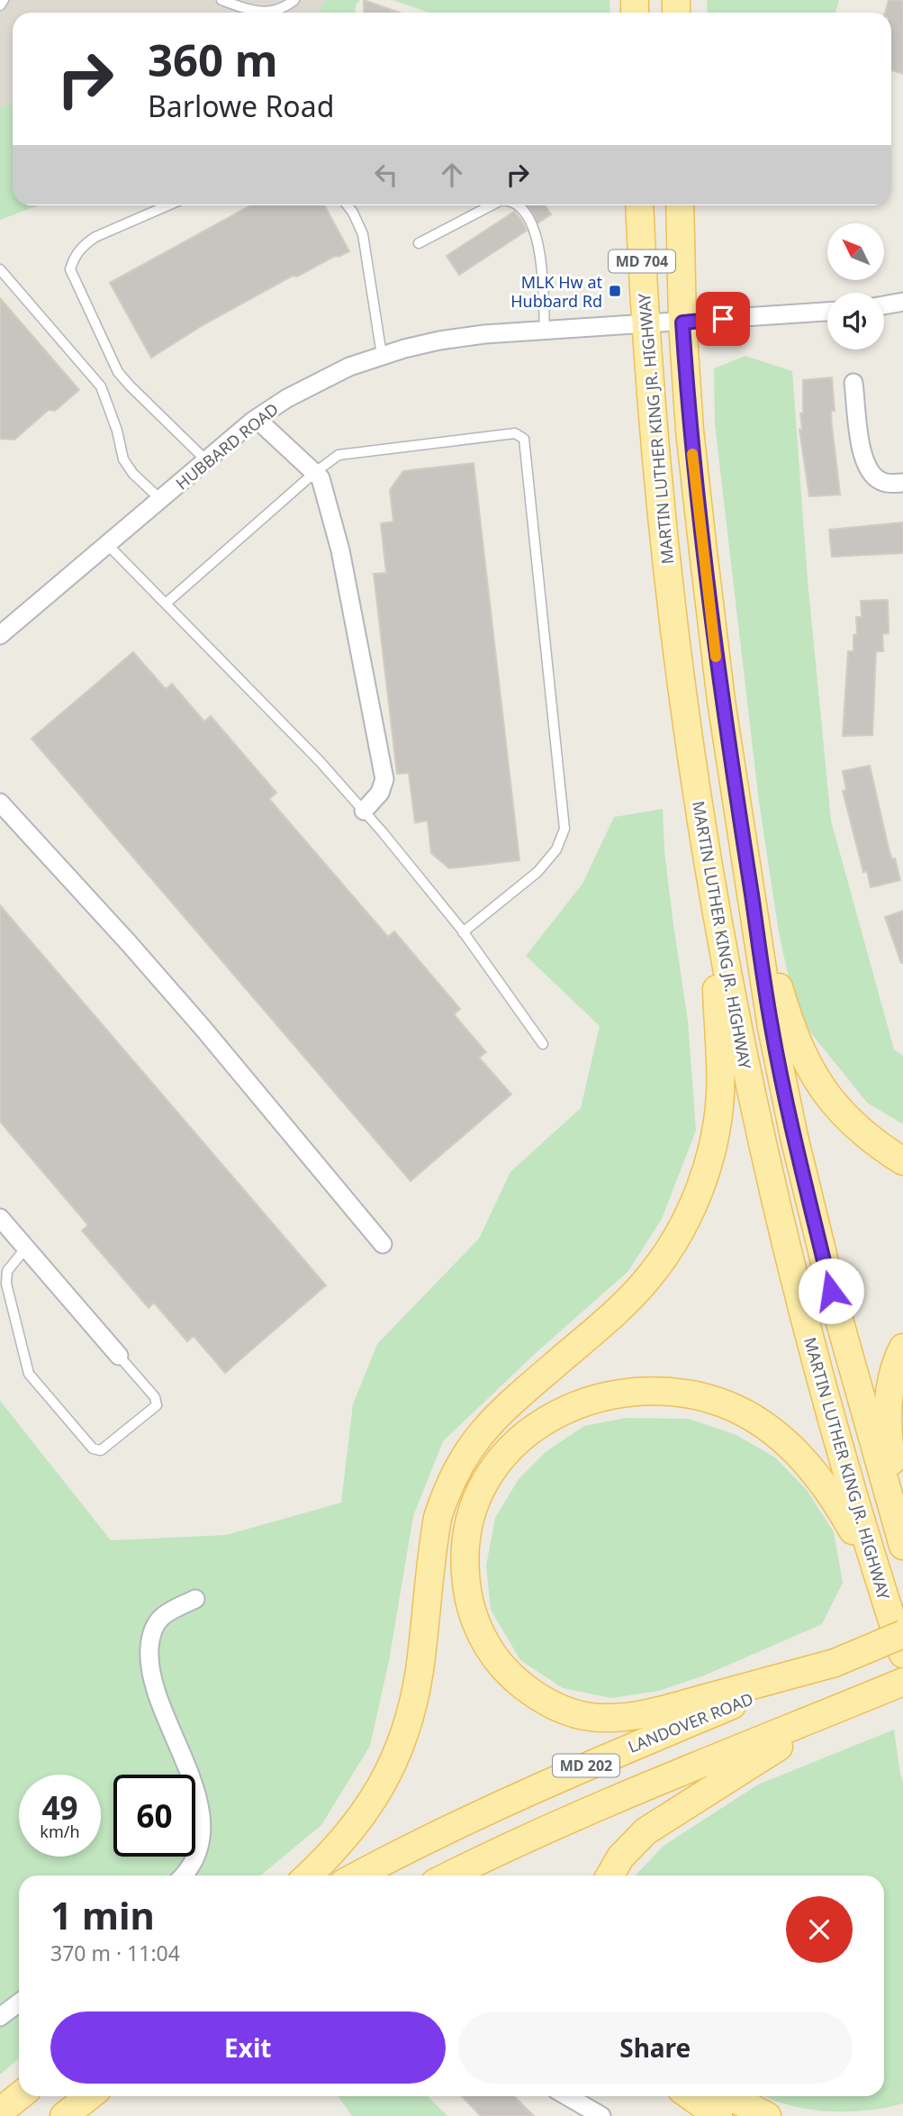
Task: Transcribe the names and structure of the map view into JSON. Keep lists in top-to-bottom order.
{
  "streets": {
    "main road": [
      "MD 704",
      "MARTIN LUTHER KING JR. HIGHWAY",
      "LANDOVER ROAD",
      "MD 202"
    ],
    "street": ["HUBBARD ROAD"]
  },
  "crossings": [
    ["MARTIN LUTHER KING JR. HIGHWAY", "HUBBARD ROAD"]
  ],
  "places": {
    "transit": ["MLK Hw at Hubbard Rd"]
  },
  "north": "top left",
  "page": {
    "turn": ["360 m", "Barlowe Road"],
    "speed": "49 km/h",
    "limit": "60",
    "heading": ["1 min", "370 m · 11:04"],
    "buttons": ["Exit", "Share"]
  }
}
